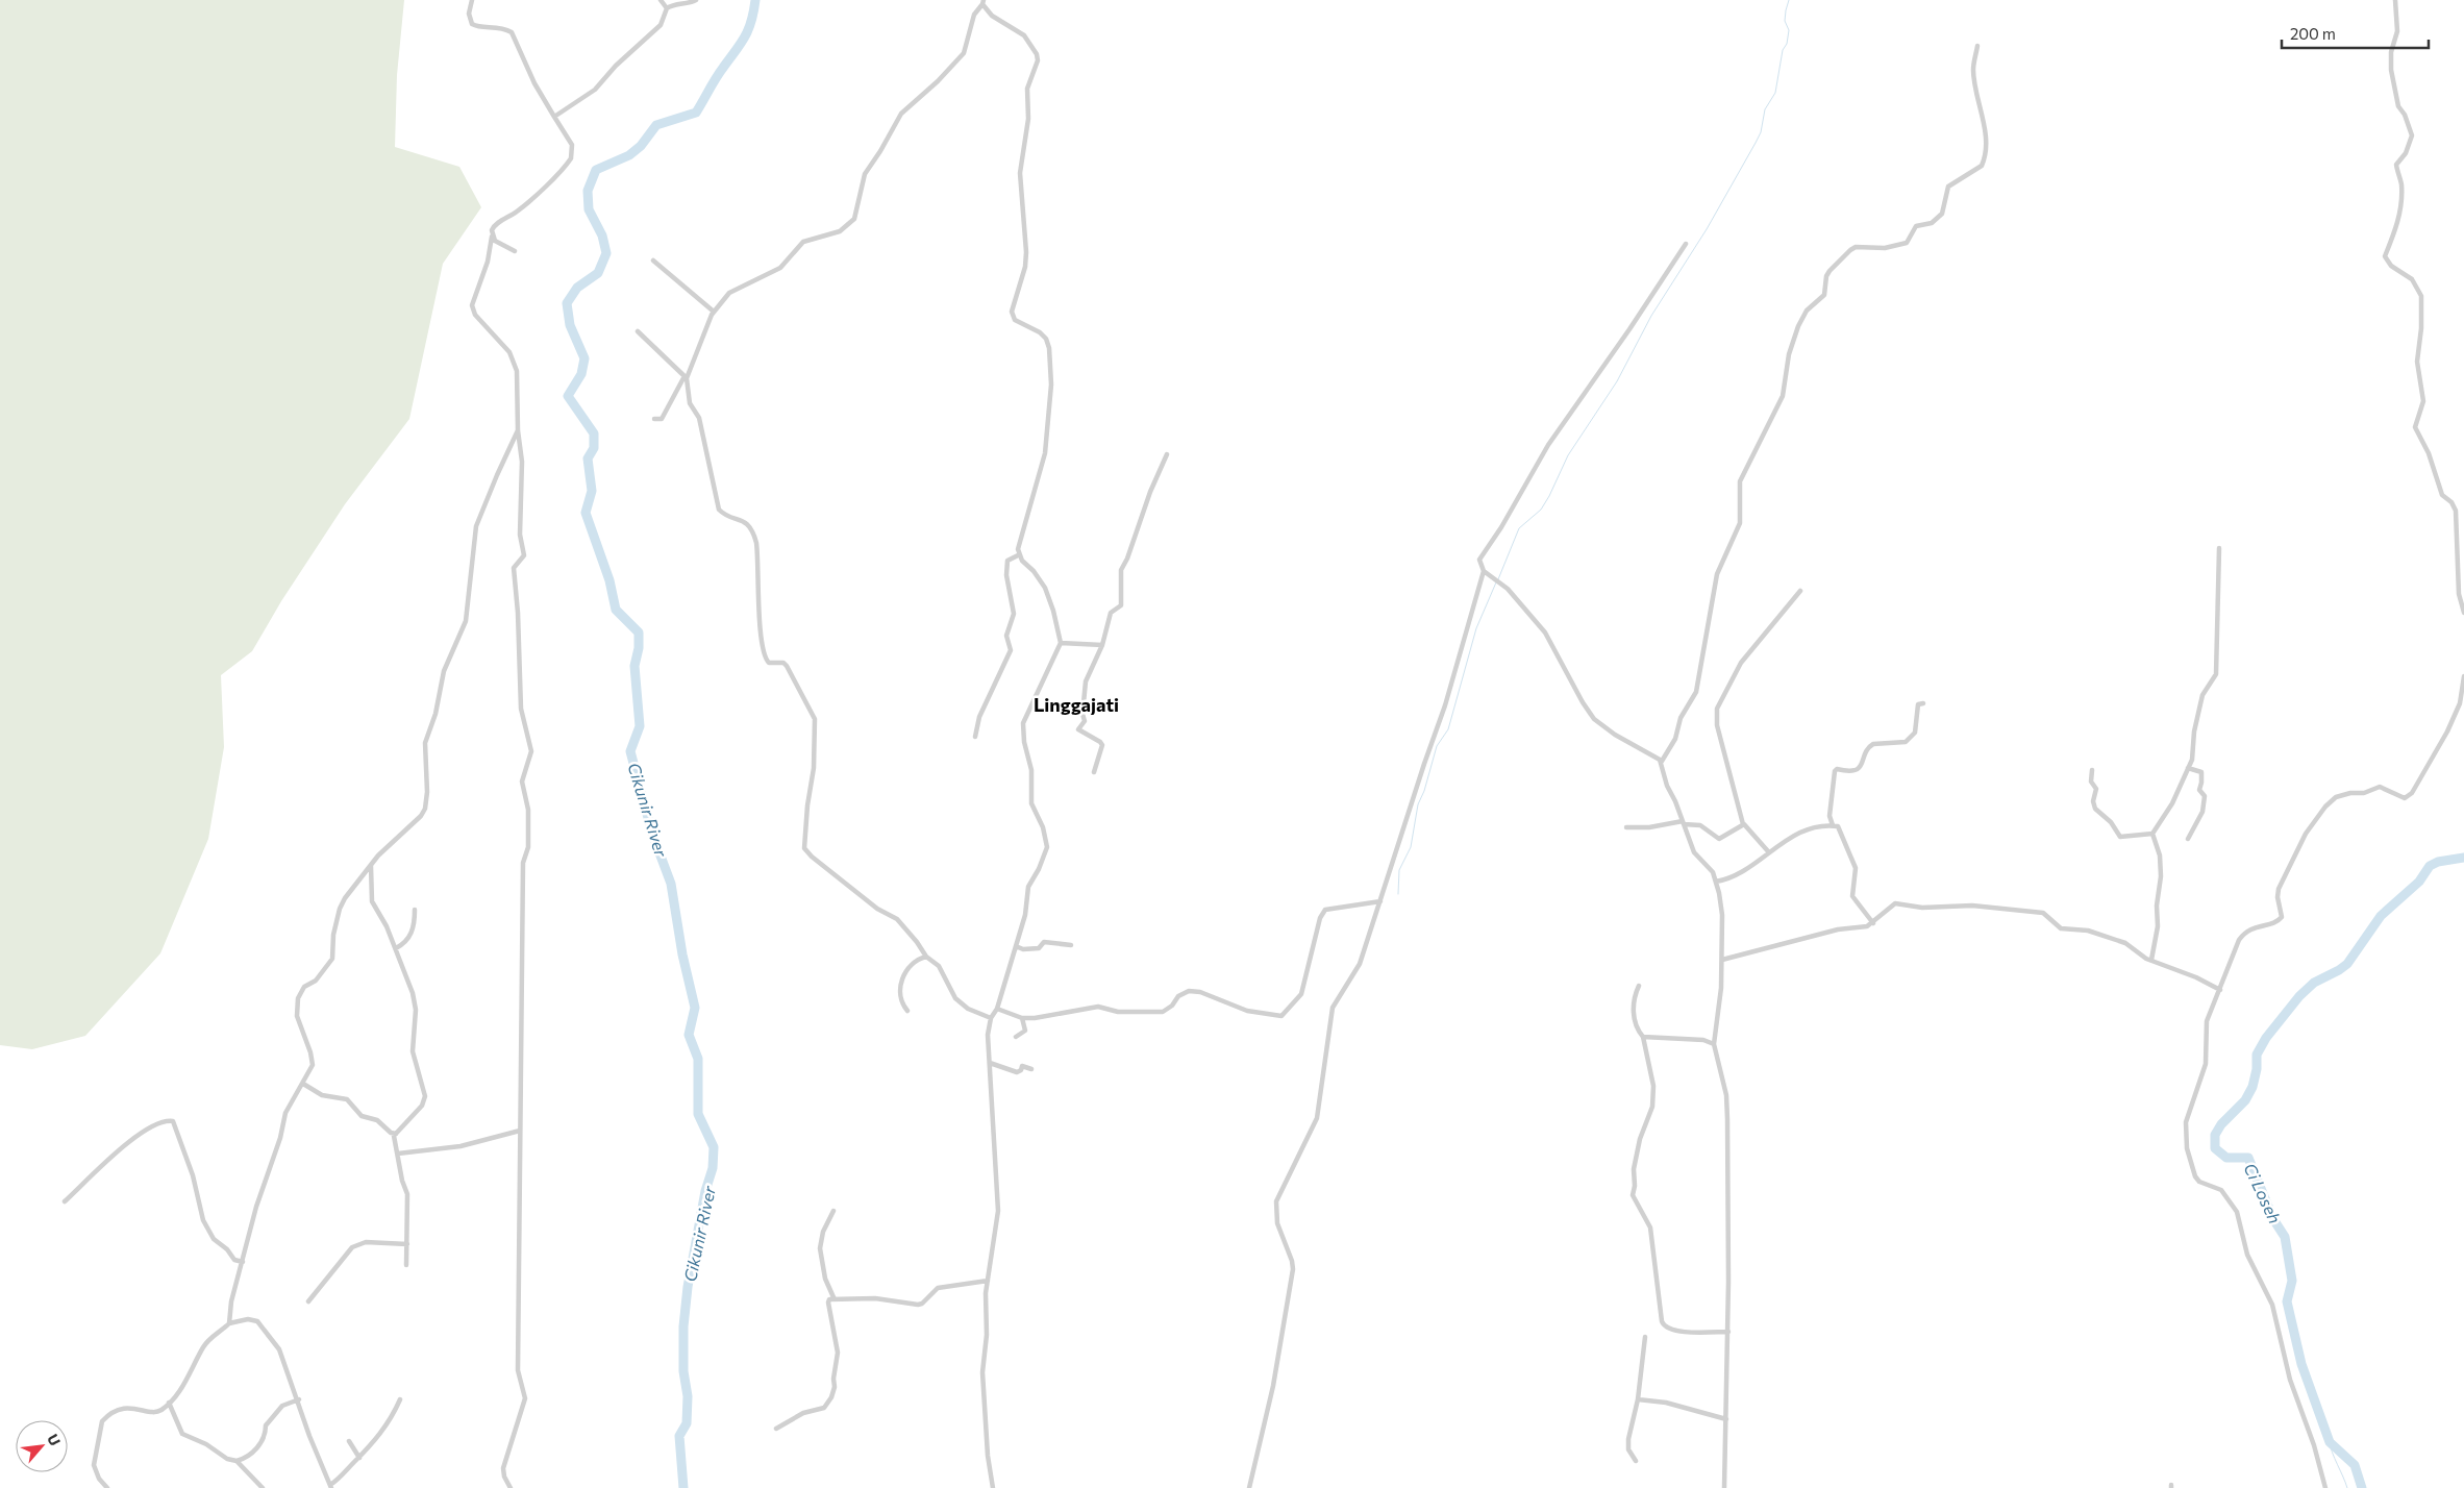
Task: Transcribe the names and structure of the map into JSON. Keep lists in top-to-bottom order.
{
  "districts": ["Linggajati"],
  "water": ["Cikunir River", "Ci Loseh"],
  "scale_bar": "200 m",
  "north": "top right"
}
